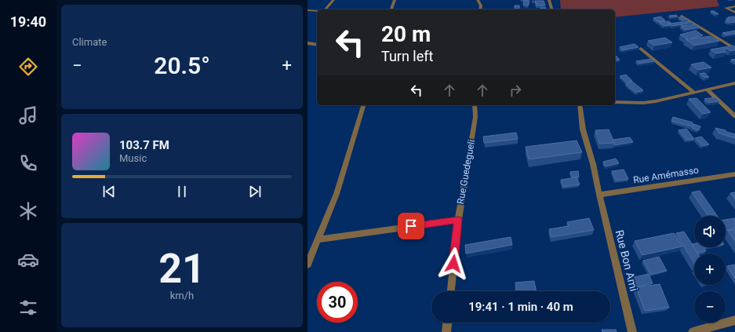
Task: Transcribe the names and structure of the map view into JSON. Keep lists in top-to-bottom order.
{
  "streets": {
    "street": ["Rue Guedegueli", "Rue Amémasso", "Rue Bon Ami"]
  },
  "crossings": [
    ["Rue Amémasso", "Rue Bon Ami"]
  ],
  "page": {
    "tabs": "19:40",
    "tile": [
      "Climate",
      ["21", "km/h"]
    ],
    "turn": ["20 m", "Turn left"],
    "heat": ["−", "20.5°", "+"],
    "song": ["103.7 FM", "Music"],
    "map_buttons": ["+", "−"],
    "limit": "30",
    "trip": "19:41 · 1 min · 40 m"
  }
}
